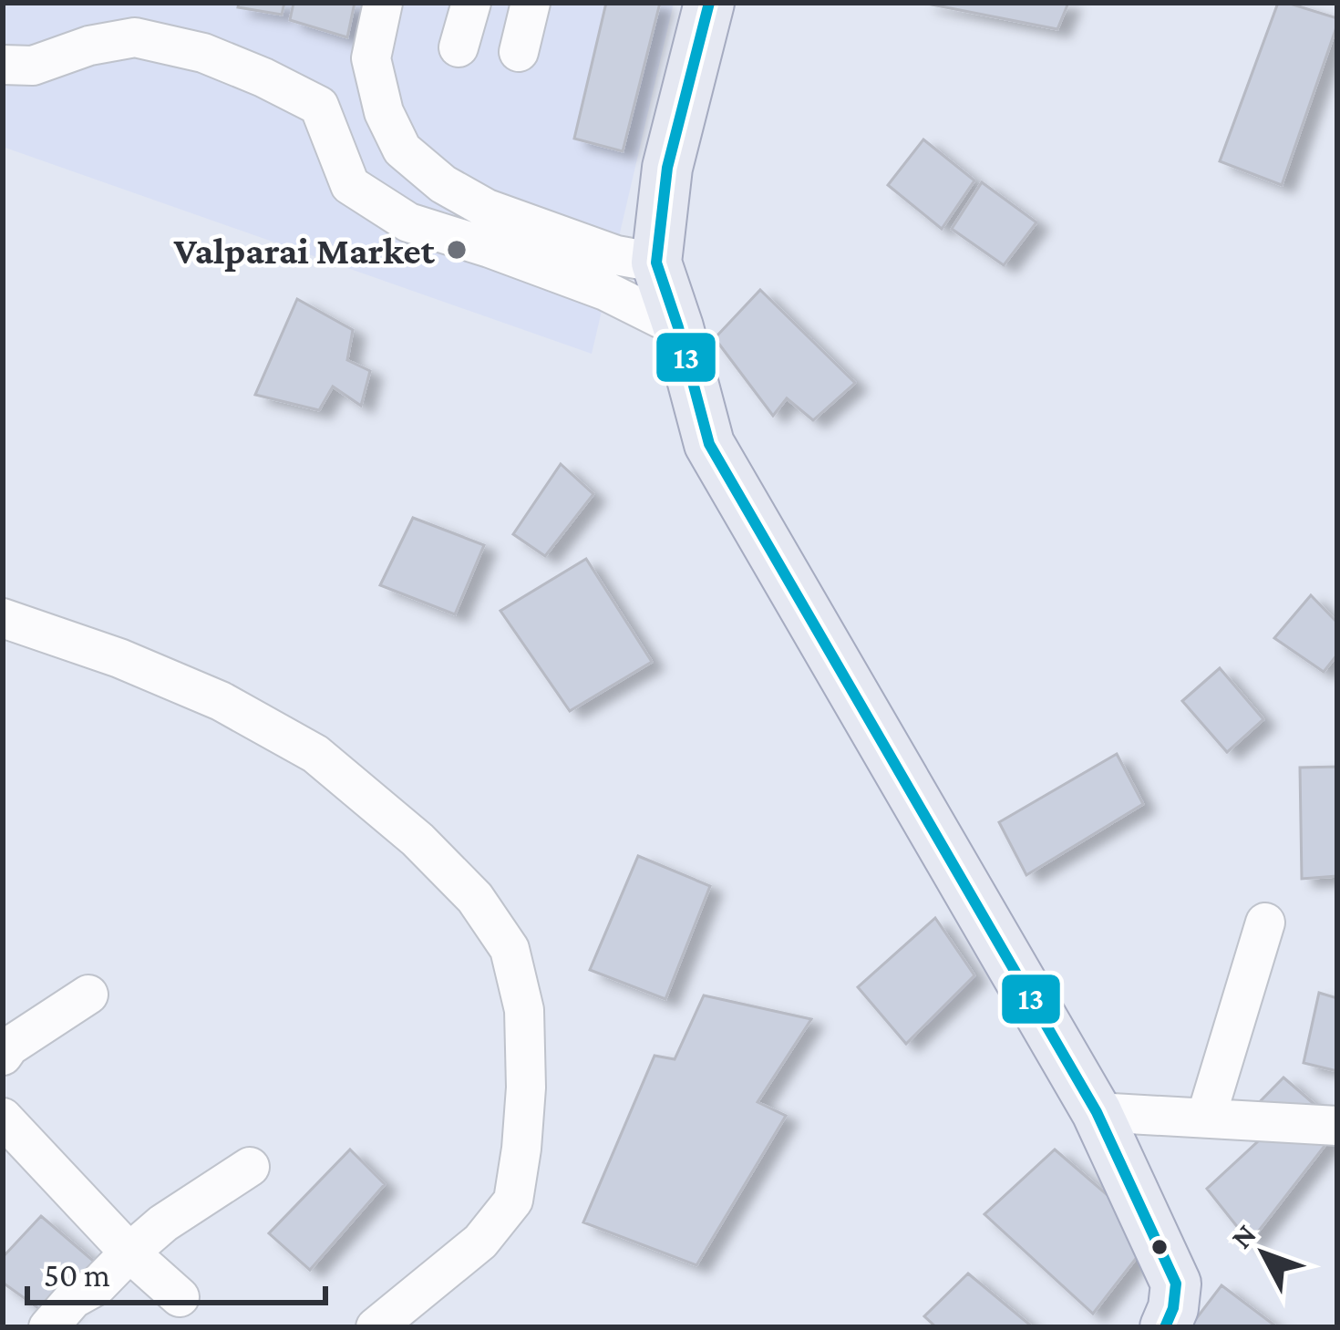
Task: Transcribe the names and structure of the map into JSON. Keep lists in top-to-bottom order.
{
  "places": ["Valparai Market"],
  "lines": ["transit line 13"],
  "scale_bar": "50 m",
  "north": "top left"
}
